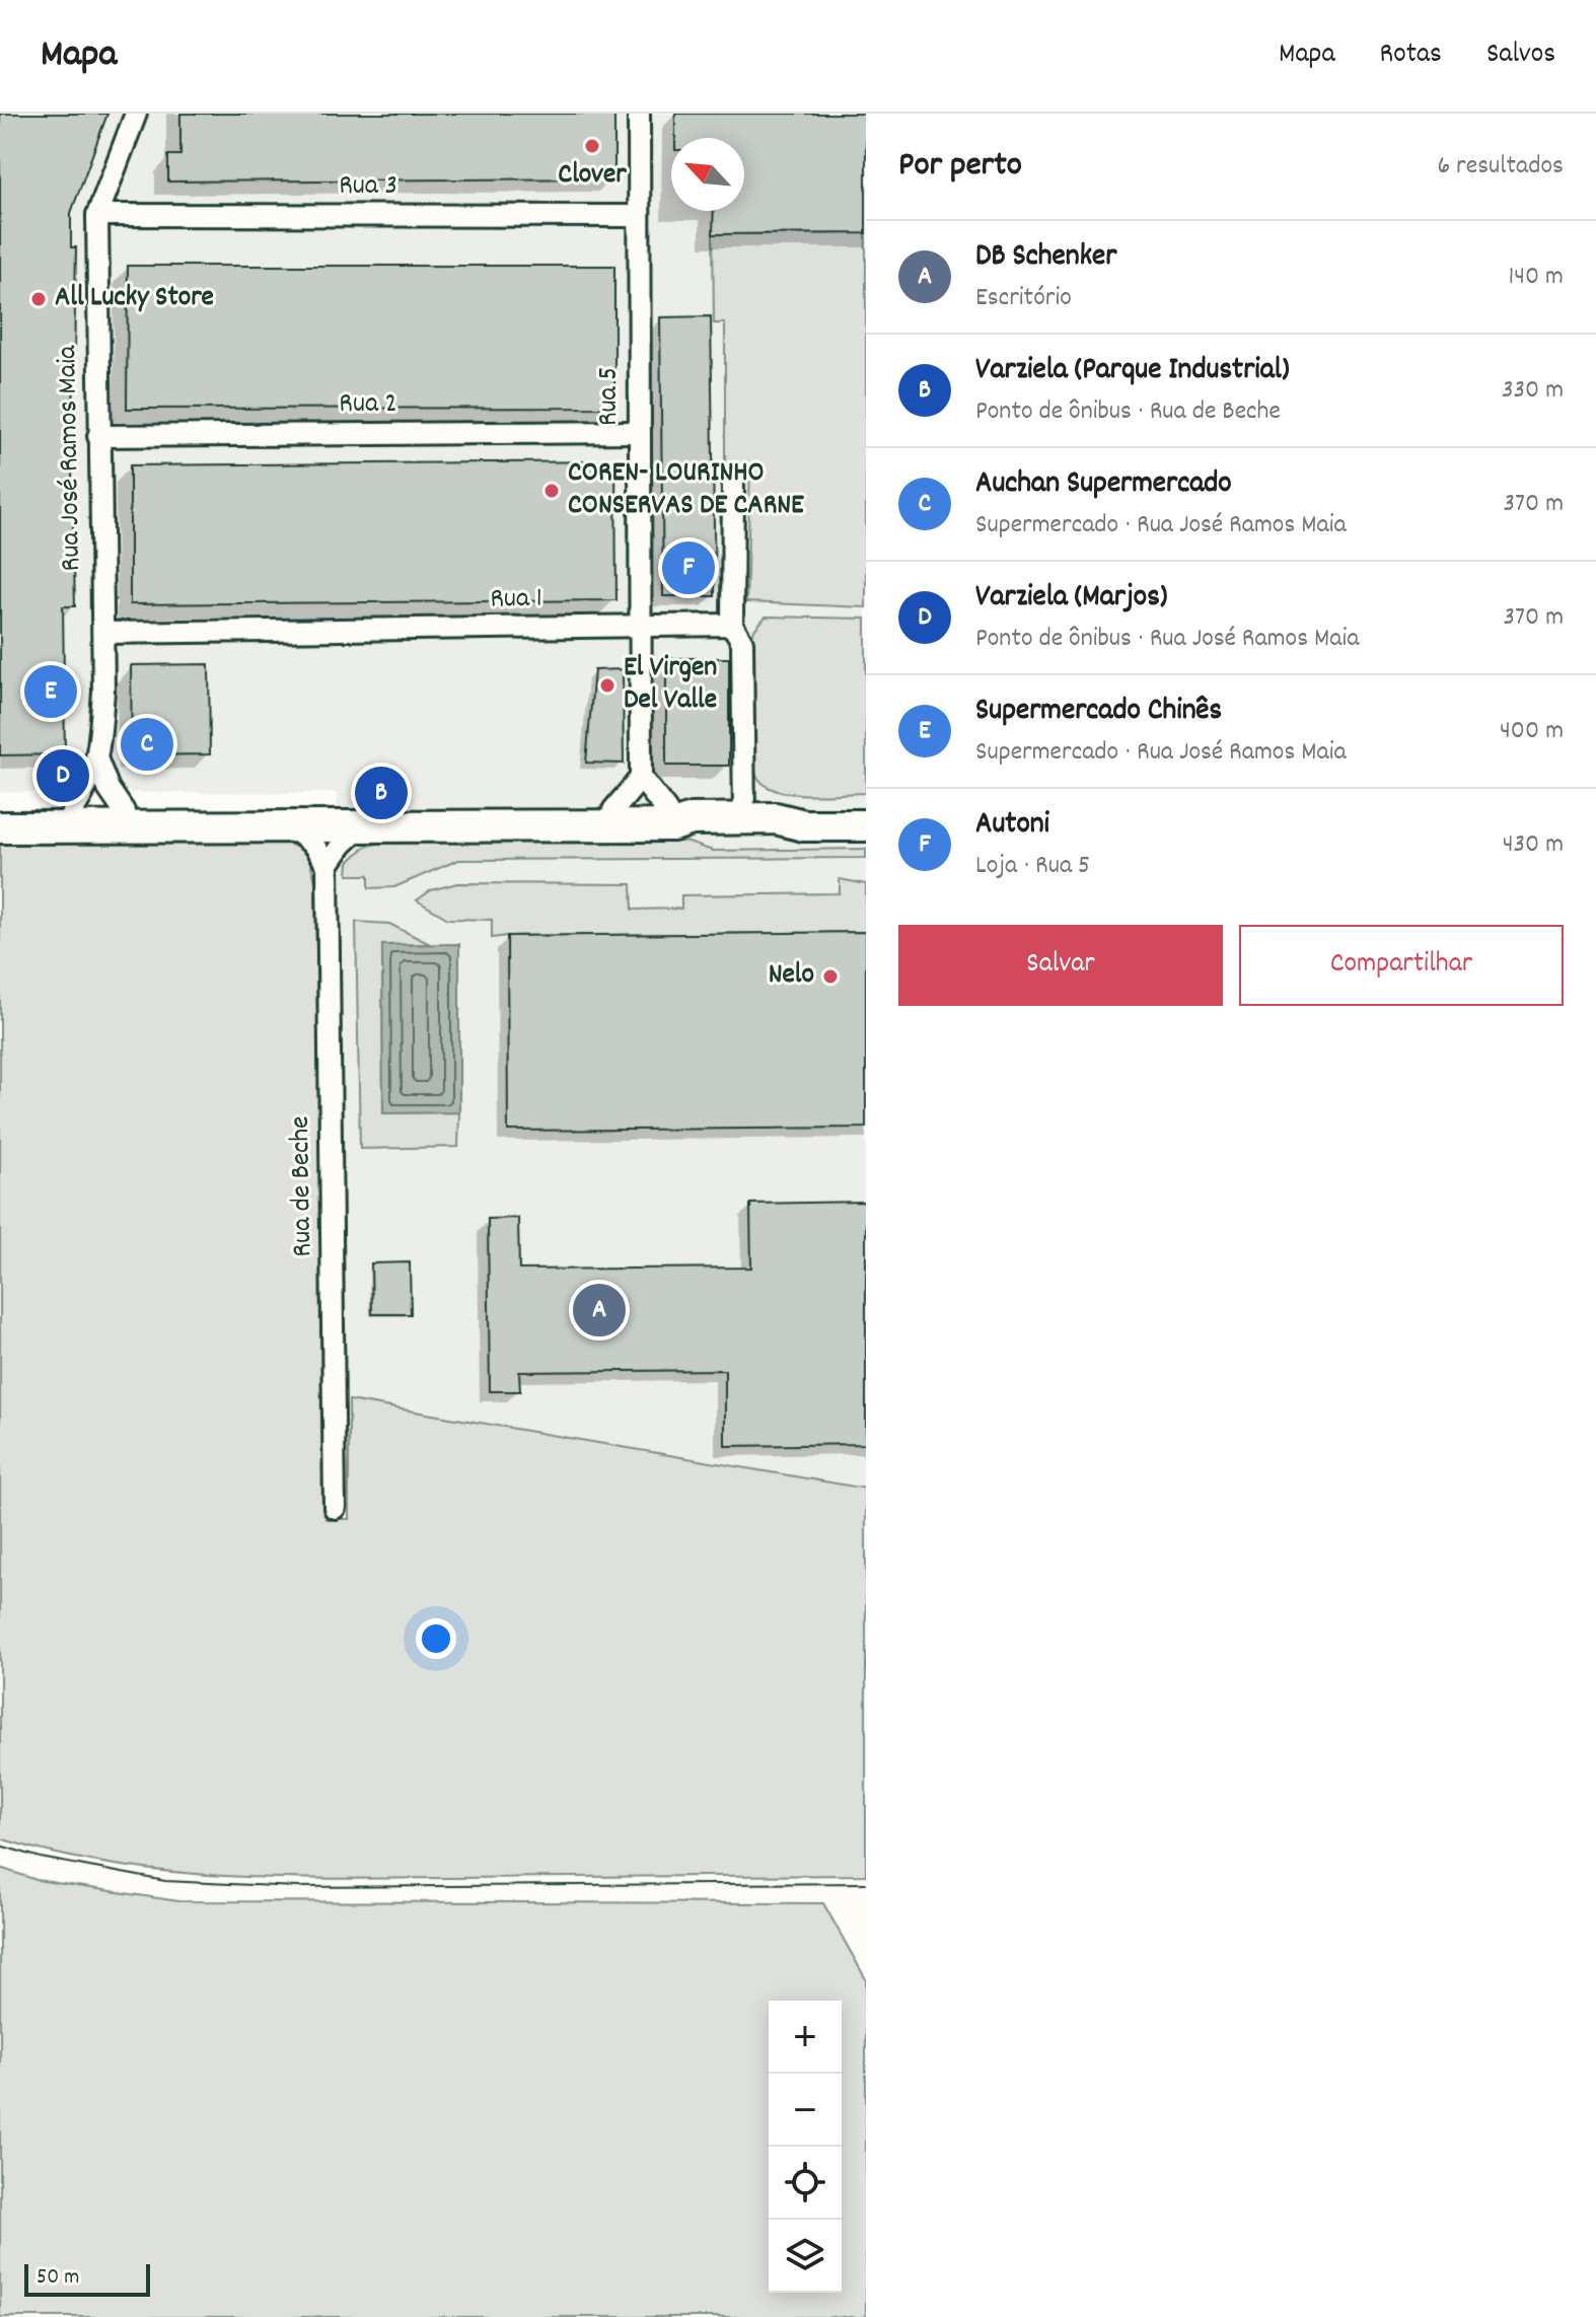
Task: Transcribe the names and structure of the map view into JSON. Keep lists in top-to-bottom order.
{
  "streets": {
    "street": [
      "Rua 3",
      "Rua 5",
      "Rua 2",
      "Rua José Ramos Maia",
      "Rua 1",
      "Rua de Beche"
    ]
  },
  "crossings": [
    ["Rua 3", "Rua 5"],
    ["Rua 3", "Rua José Ramos Maia"],
    ["Rua 5", "Rua 2"],
    ["Rua 5", "Rua 1"],
    ["Rua 2", "Rua José Ramos Maia"],
    ["Rua José Ramos Maia", "Rua 1"]
  ],
  "places": [
    "Clover",
    "All Lucky Store",
    "COREN- LOURINHO CONSERVAS DE CARNE",
    "El Virgen Del Valle",
    "Nelo"
  ],
  "scale_bar": "50 m",
  "north": "top left",
  "page": {
    "header": "Mapa",
    "nav": ["Mapa", "Rotas", "Salvos"],
    "heading": ["Por perto", "6 resultados"],
    "list": [
      {
        "mark": "A",
        "name": "DB Schenker",
        "note": "Escritório",
        "value": "140 m"
      },
      {
        "mark": "B",
        "name": "Varziela (Parque Industrial)",
        "note": "Ponto de ônibus · Rua de Beche",
        "value": "330 m"
      },
      {
        "mark": "C",
        "name": "Auchan Supermercado",
        "note": "Supermercado · Rua José Ramos Maia",
        "value": "370 m"
      },
      {
        "mark": "D",
        "name": "Varziela (Marjos)",
        "note": "Ponto de ônibus · Rua José Ramos Maia",
        "value": "370 m"
      },
      {
        "mark": "E",
        "name": "Supermercado Chinês",
        "note": "Supermercado · Rua José Ramos Maia",
        "value": "400 m"
      },
      {
        "mark": "F",
        "name": "Autoni",
        "note": "Loja · Rua 5",
        "value": "430 m"
      }
    ],
    "pins": [
      "F",
      "E",
      "C",
      "D",
      "B",
      "A"
    ],
    "buttons": ["Salvar", "Compartilhar"],
    "map_buttons": ["+", "−"],
    "scale": "50 m"
  }
}
